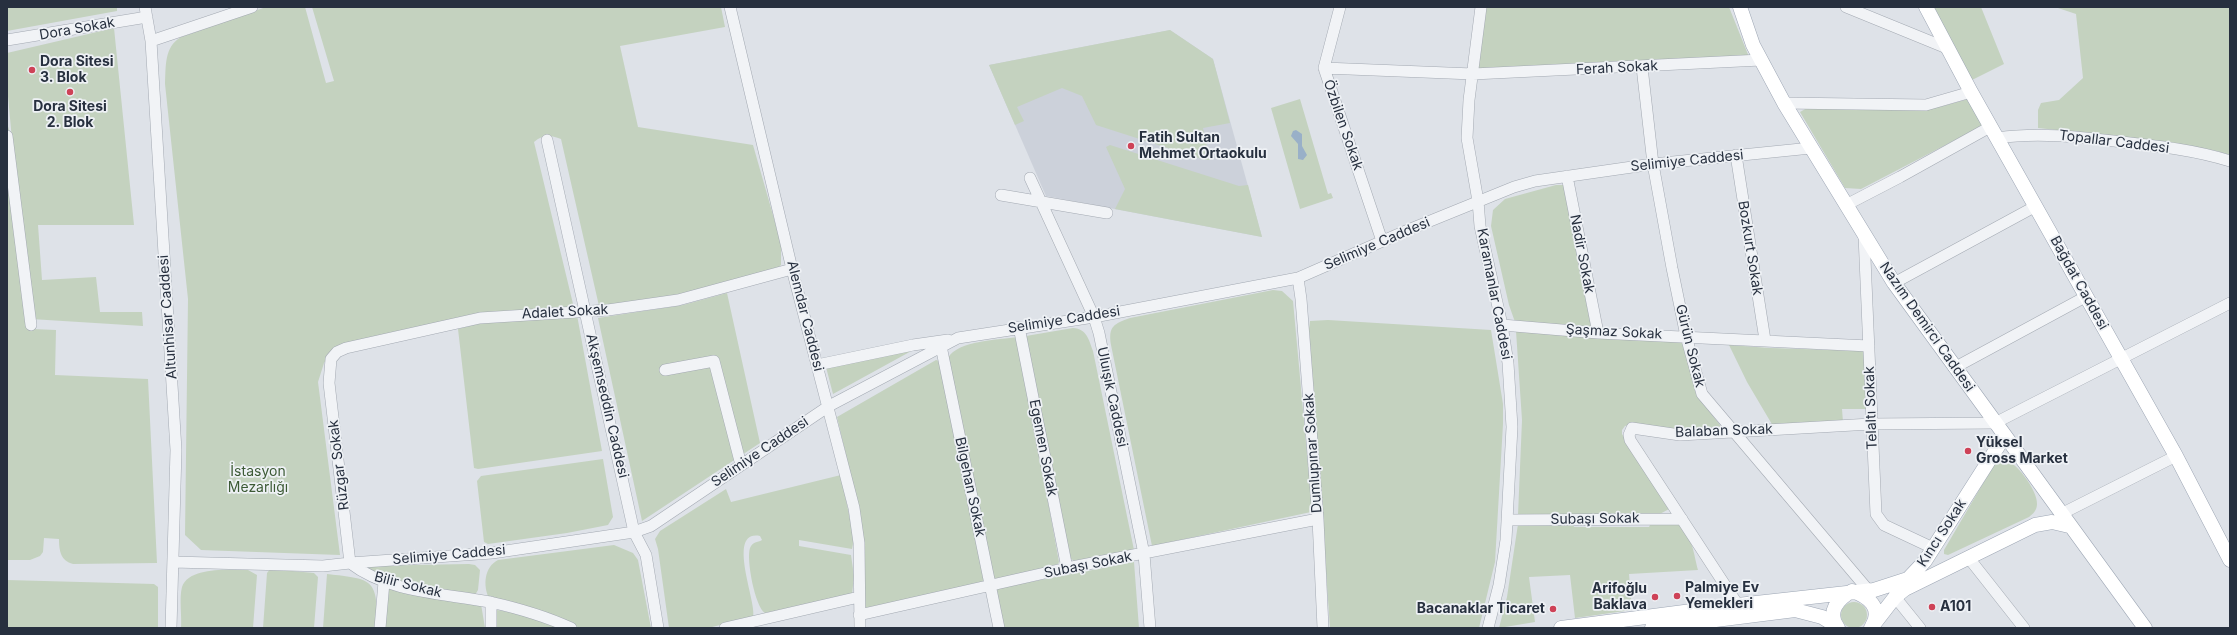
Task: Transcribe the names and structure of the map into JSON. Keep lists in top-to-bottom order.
{
  "streets": {
    "main road": ["Bağdat Caddesi", "Nazım Demirci Caddesi", "Kıncı Sokak"],
    "street": [
      "Dora Sokak",
      "Ferah Sokak",
      "Özbilen Sokak",
      "Topallar Caddesi",
      "Selimiye Caddesi",
      "Bozkurt Sokak",
      "Nadir Sokak",
      "Karamanlar Caddesi",
      "Adalet Sokak",
      "Alemdar Caddesi",
      "Altunhisar Caddesi",
      "Şaşmaz Sokak",
      "Gürün Sokak",
      "Uluışık Caddesi",
      "Akşemseddin Caddesi",
      "Telaltı Sokak",
      "Balaban Sokak",
      "Egemen Sokak",
      "Dumlupınar Sokak",
      "Rüzgar Sokak",
      "Bilgehan Sokak",
      "Subaşı Sokak",
      "Bilir Sokak"
    ]
  },
  "crossings": [
    ["Dora Sokak", "Altunhisar Caddesi"],
    ["Ferah Sokak", "Özbilen Sokak"],
    ["Ferah Sokak", "Karamanlar Caddesi"],
    ["Ferah Sokak", "Nazım Demirci Caddesi"],
    ["Ferah Sokak", "Gürün Sokak"],
    ["Özbilen Sokak", "Selimiye Caddesi"],
    ["Topallar Caddesi", "Bağdat Caddesi"],
    ["Selimiye Caddesi", "Bozkurt Sokak"],
    ["Selimiye Caddesi", "Nadir Sokak"],
    ["Selimiye Caddesi", "Karamanlar Caddesi"],
    ["Selimiye Caddesi", "Alemdar Caddesi"],
    ["Selimiye Caddesi", "Nazım Demirci Caddesi"],
    ["Selimiye Caddesi", "Gürün Sokak"],
    ["Selimiye Caddesi", "Uluışık Caddesi"],
    ["Selimiye Caddesi", "Akşemseddin Caddesi"],
    ["Selimiye Caddesi", "Egemen Sokak"],
    ["Selimiye Caddesi", "Dumlupınar Sokak"],
    ["Selimiye Caddesi", "Rüzgar Sokak"],
    ["Selimiye Caddesi", "Bilgehan Sokak"],
    ["Selimiye Caddesi", "Bilir Sokak"],
    ["Bozkurt Sokak", "Şaşmaz Sokak"],
    ["Nadir Sokak", "Şaşmaz Sokak"],
    ["Karamanlar Caddesi", "Şaşmaz Sokak"],
    ["Karamanlar Caddesi", "Subaşı Sokak"],
    ["Adalet Sokak", "Alemdar Caddesi"],
    ["Adalet Sokak", "Akşemseddin Caddesi"],
    ["Adalet Sokak", "Rüzgar Sokak"],
    ["Alemdar Caddesi", "Subaşı Sokak"],
    ["Nazım Demirci Caddesi", "Telaltı Sokak"],
    ["Nazım Demirci Caddesi", "Balaban Sokak"],
    ["Nazım Demirci Caddesi", "Kıncı Sokak"],
    ["Şaşmaz Sokak", "Gürün Sokak"],
    ["Şaşmaz Sokak", "Telaltı Sokak"],
    ["Gürün Sokak", "Balaban Sokak"],
    ["Gürün Sokak", "Kıncı Sokak"],
    ["Uluışık Caddesi", "Subaşı Sokak"],
    ["Telaltı Sokak", "Balaban Sokak"],
    ["Telaltı Sokak", "Kıncı Sokak"],
    ["Balaban Sokak", "Subaşı Sokak"],
    ["Balaban Sokak", "Kıncı Sokak"],
    ["Egemen Sokak", "Subaşı Sokak"],
    ["Dumlupınar Sokak", "Subaşı Sokak"],
    ["Rüzgar Sokak", "Bilir Sokak"],
    ["Bilgehan Sokak", "Subaşı Sokak"]
  ],
  "parks": ["İstasyon Mezarlığı"],
  "places": [
    "Dora Sitesi 3. Blok",
    "Dora Sitesi 2. Blok",
    "Fatih Sultan Mehmet Ortaokulu",
    "Yüksel Gross Market",
    "Palmiye Ev Yemekleri",
    "Arifoğlu Baklava",
    "A101",
    "Bacanaklar Ticaret"
  ]
}
